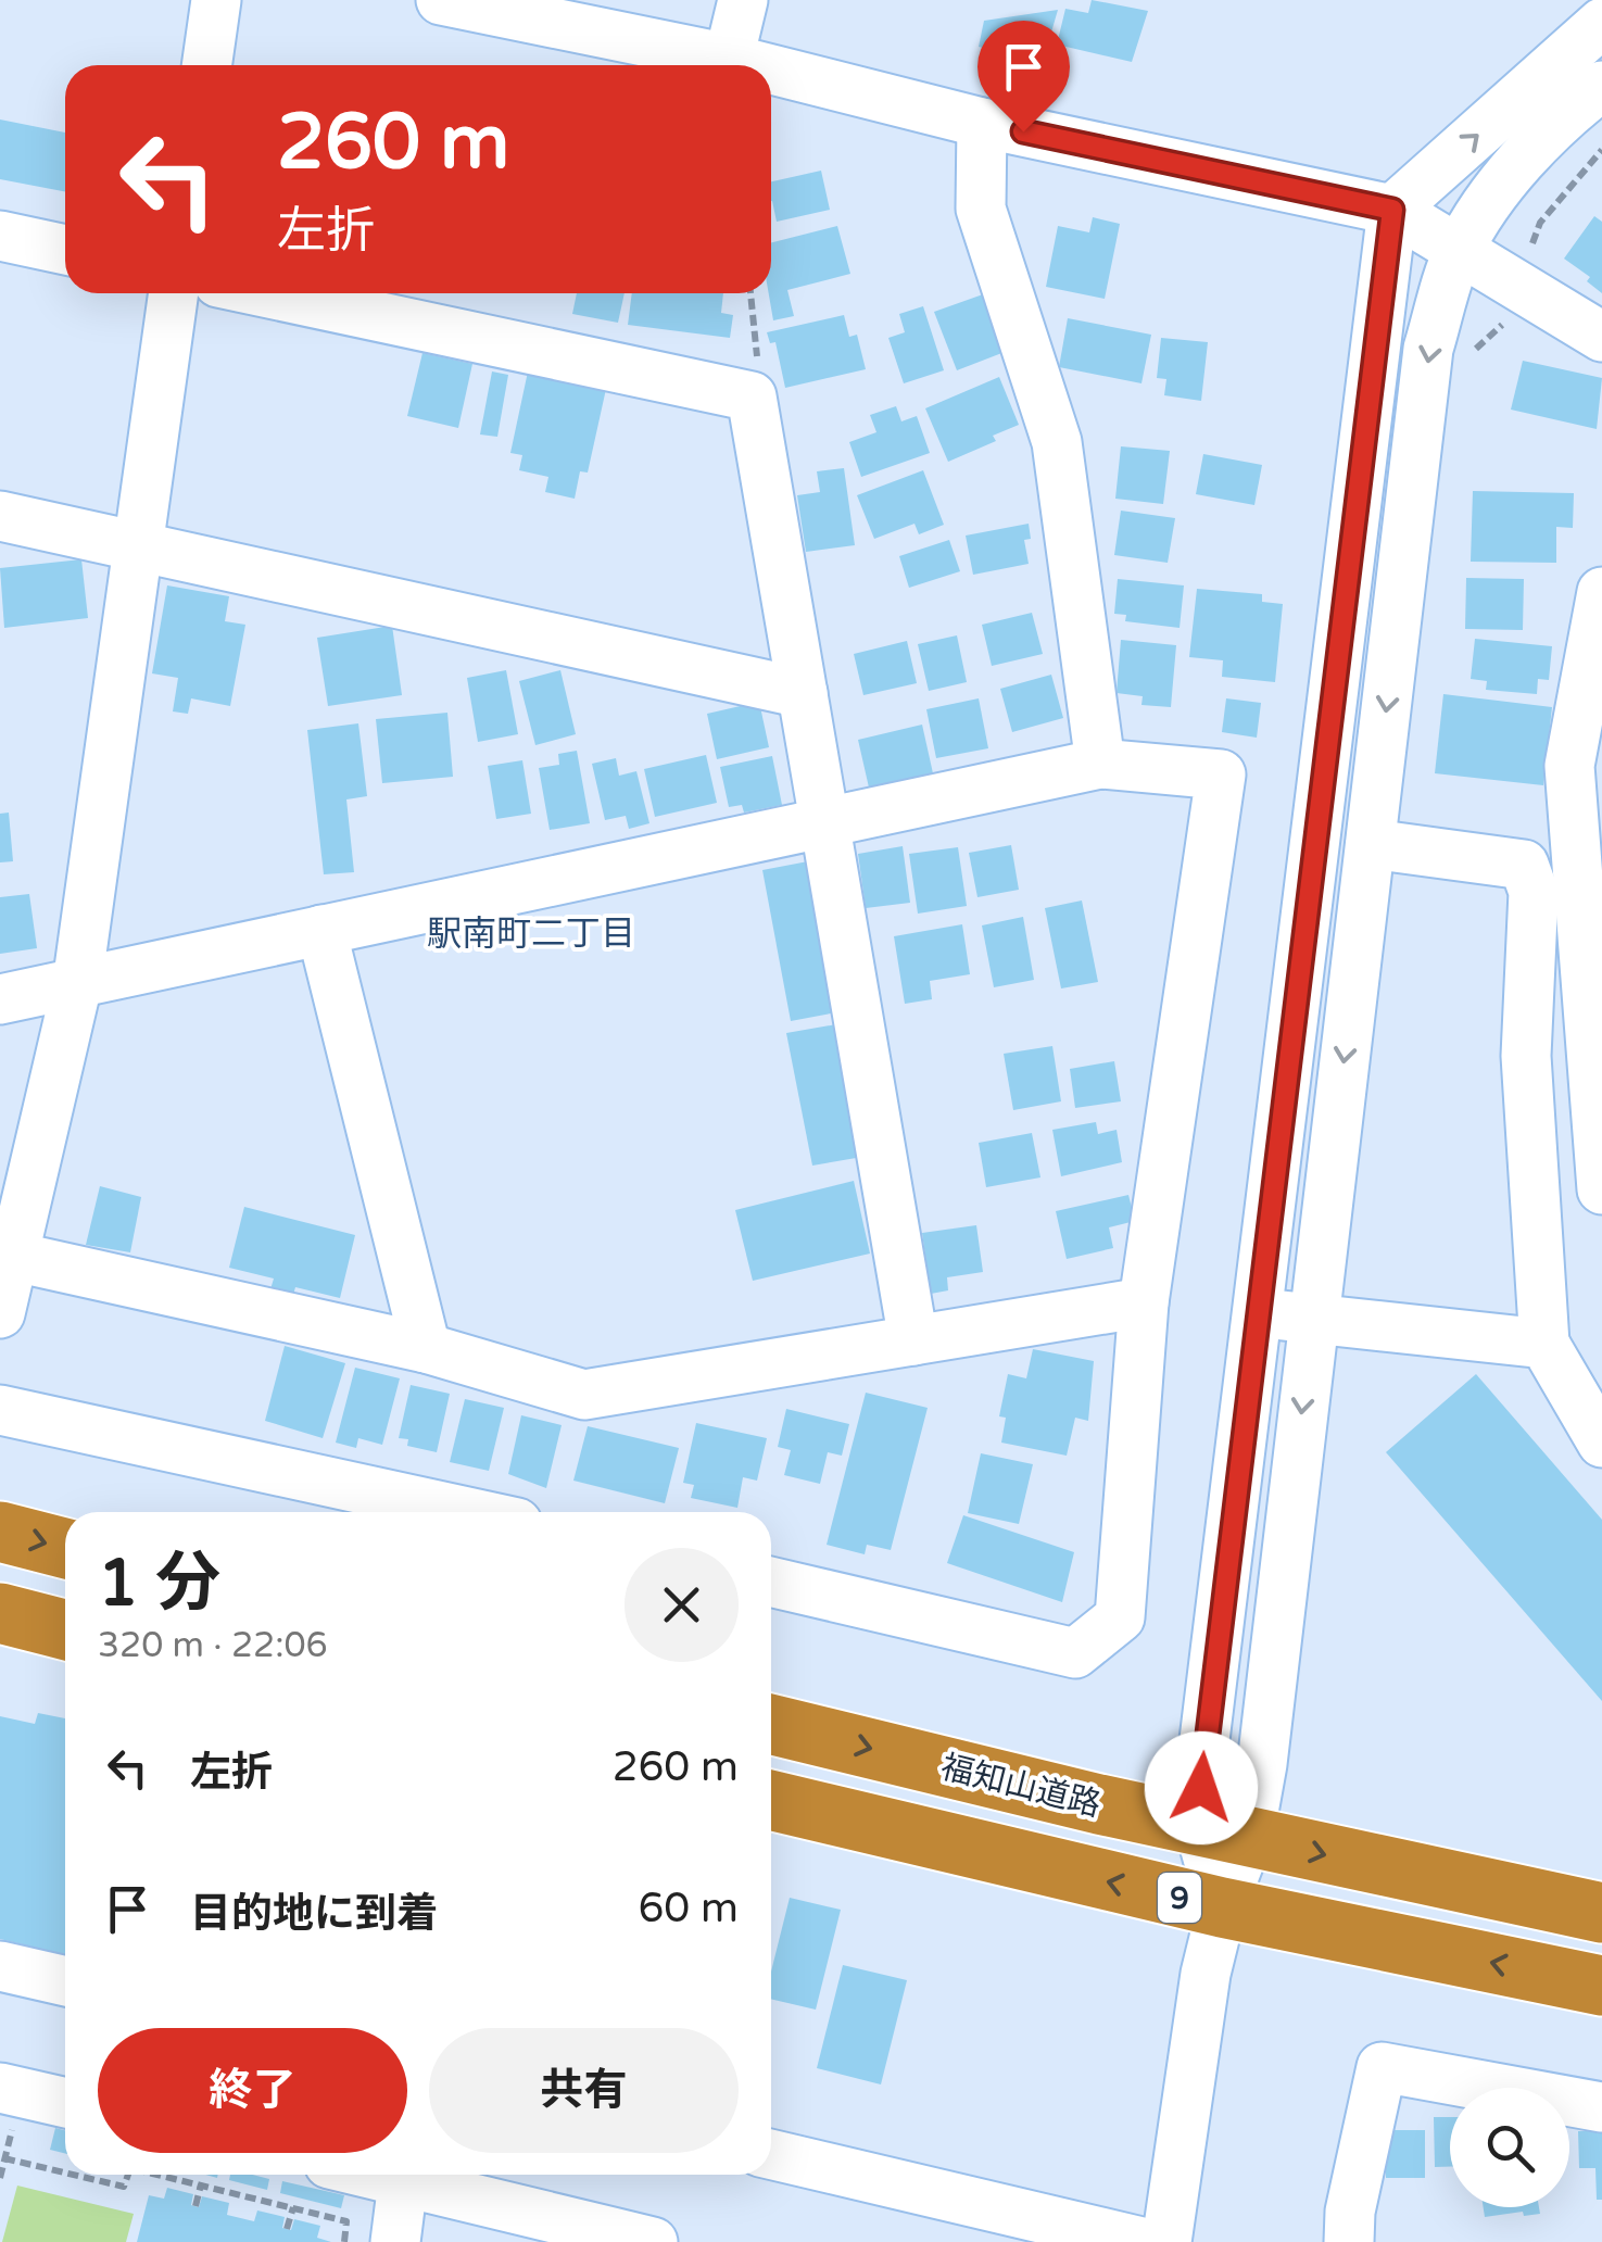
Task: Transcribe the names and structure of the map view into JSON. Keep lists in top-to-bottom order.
{
  "streets": {
    "highway": ["福知山道路", "9"]
  },
  "districts": ["駅南町二丁目"],
  "page": {
    "turn": ["260 m", "左折"],
    "heading": ["1 分", "320 m · 22:06"],
    "list": [
      {
        "name": "左折",
        "value": "260 m"
      },
      {
        "name": "目的地に到着",
        "value": "60 m"
      }
    ],
    "buttons": ["終了", "共有"]
  }
}
